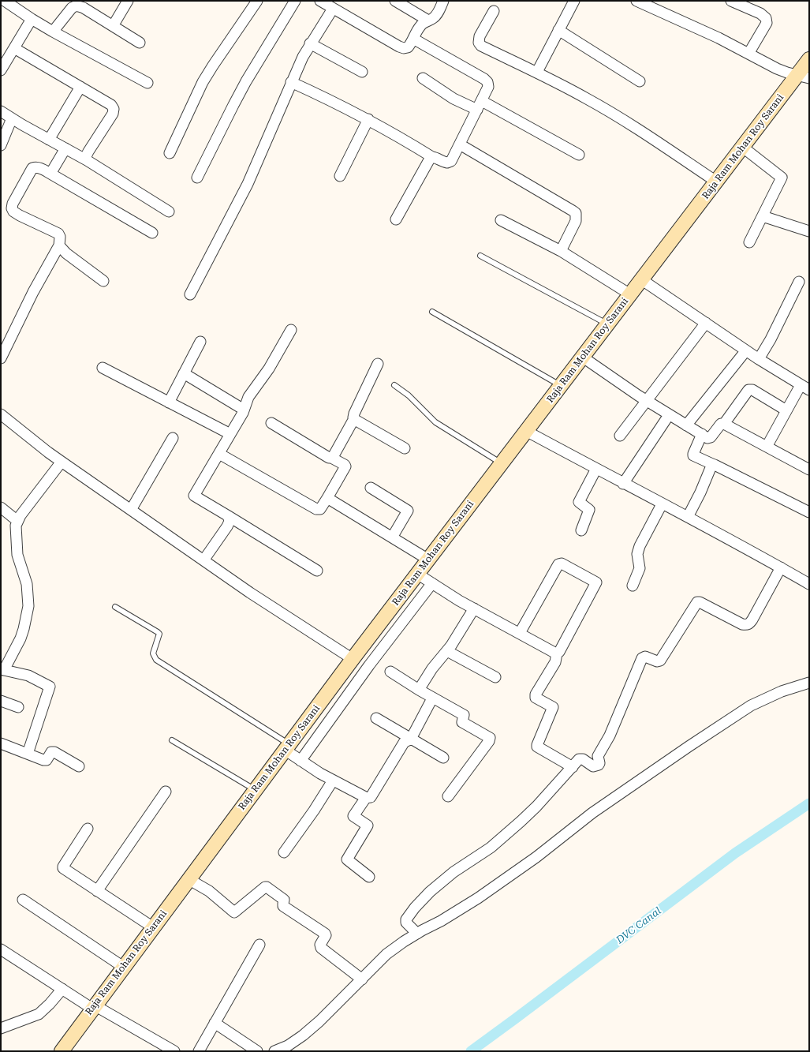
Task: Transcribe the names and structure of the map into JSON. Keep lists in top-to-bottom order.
{
  "streets": {
    "street": ["Raja Ram Mohan Roy Sarani"]
  },
  "water": ["DVC Canal"]
}
